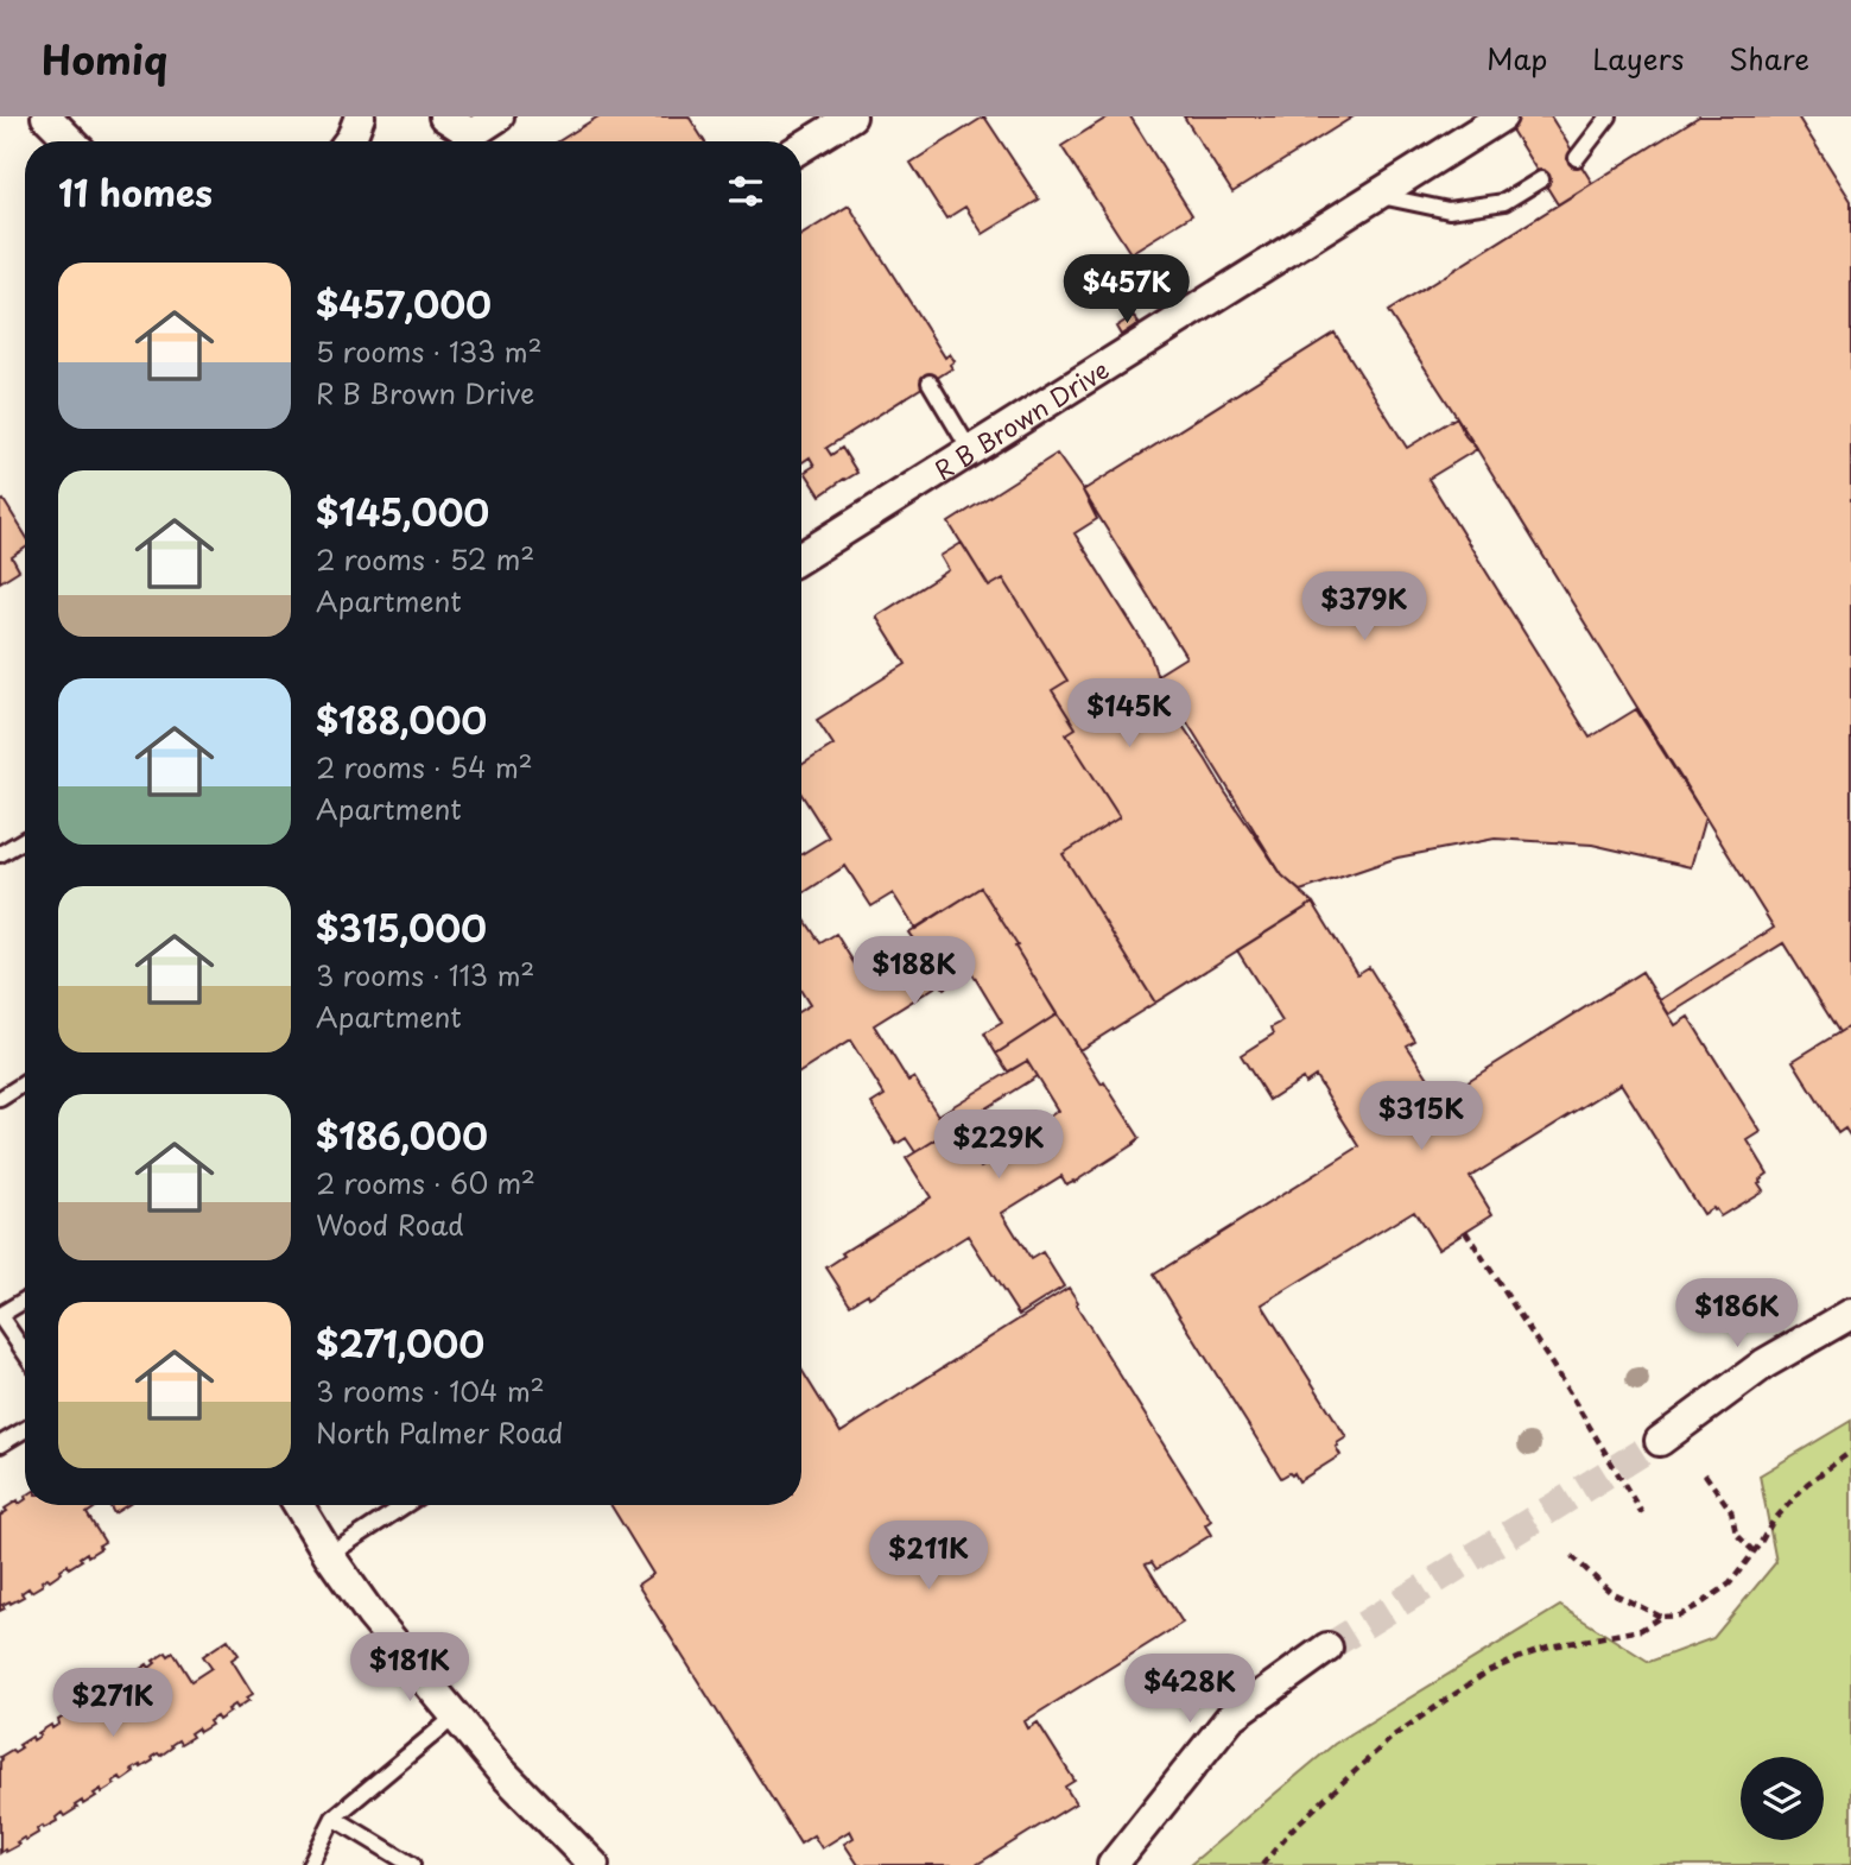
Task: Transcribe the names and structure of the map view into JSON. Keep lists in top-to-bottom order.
{
  "streets": {
    "street": ["R B Brown Drive"]
  },
  "page": {
    "header": "Homiq",
    "nav": ["Map", "Layers", "Share"],
    "heading": "11 homes",
    "list": [
      {
        "name": "$457,000",
        "note": "5 rooms · 133 m² · R B Brown Drive"
      },
      {
        "name": "$145,000",
        "note": "2 rooms · 52 m² · Apartment"
      },
      {
        "name": "$188,000",
        "note": "2 rooms · 54 m² · Apartment"
      },
      {
        "name": "$315,000",
        "note": "3 rooms · 113 m² · Apartment"
      },
      {
        "name": "$186,000",
        "note": "2 rooms · 60 m² · Wood Road"
      },
      {
        "name": "$271,000",
        "note": "3 rooms · 104 m² · North Palmer Road"
      }
    ],
    "price": [
      "$457K",
      "$379K",
      "$145K",
      "$188K",
      "$315K",
      "$229K",
      "$186K",
      "$211K",
      "$181K",
      "$428K",
      "$271K"
    ]
  }
}
